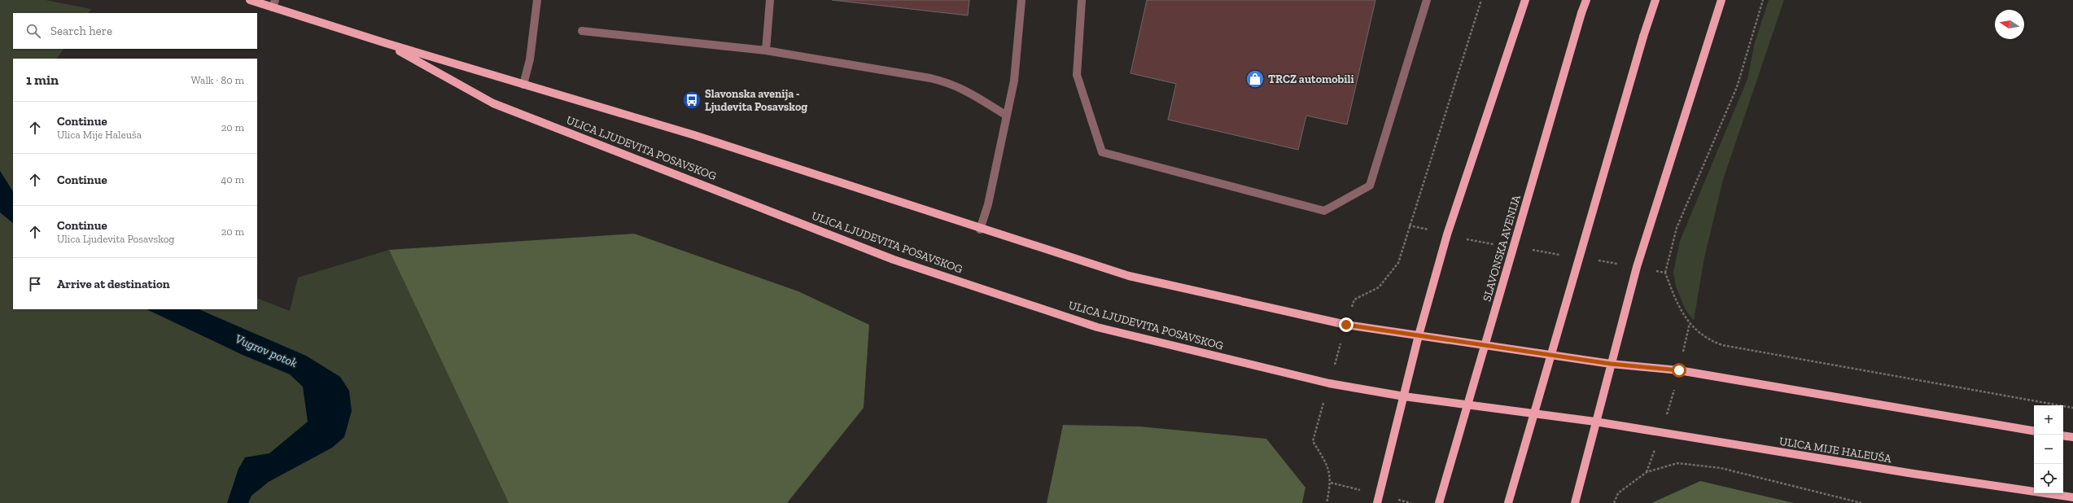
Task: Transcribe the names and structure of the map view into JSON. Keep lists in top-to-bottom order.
{
  "streets": {
    "main road": ["ULICA LJUDEVITA POSAVSKOG", "SLAVONSKA AVENIJA", "ULICA MIJE HALEUŠA"]
  },
  "crossings": [
    ["ULICA LJUDEVITA POSAVSKOG", "ULICA MIJE HALEUŠA"]
  ],
  "water": ["Vugrov potok"],
  "places": {
    "shop": ["TRCZ automobili"],
    "bus stop": ["Slavonska avenija - Ljudevita Posavskog"]
  },
  "north": "left",
  "page": {
    "search": "Search here",
    "heading": ["1 min", "Walk · 80 m"],
    "list": [
      ["Continue", "Ulica Mije Haleuša", "20 m"],
      ["Continue", "40 m"],
      ["Continue", "Ulica Ljudevita Posavskog", "20 m"],
      "Arrive at destination"
    ],
    "map_buttons": ["+", "−"]
  }
}
